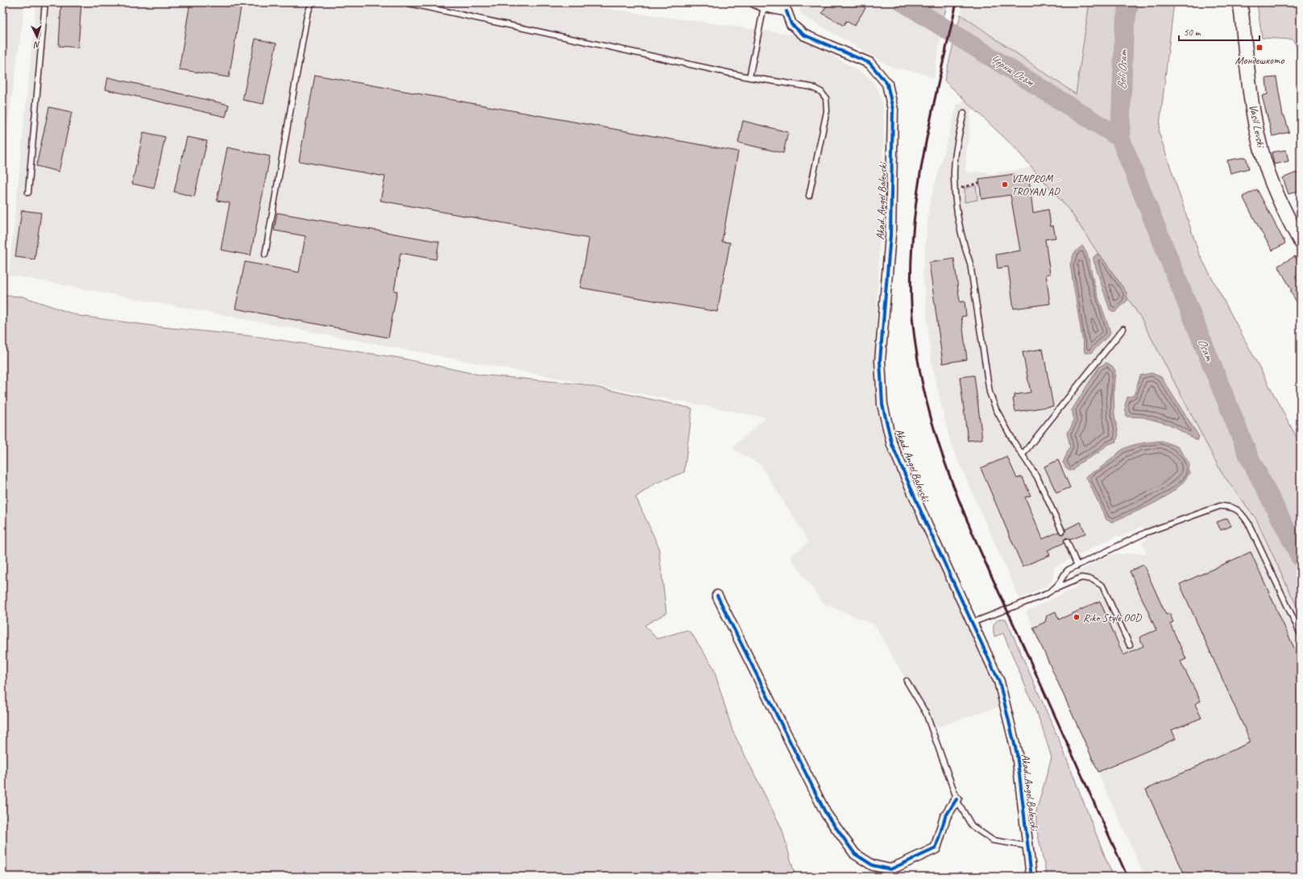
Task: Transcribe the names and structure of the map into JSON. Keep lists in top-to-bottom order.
{
  "streets": {
    "main road": ["Vasil Levski"],
    "street": ["Akad. Angel Balevski"]
  },
  "water": ["Черни Осъм", "Beli Osam", "Osam"],
  "places": {
    "transit": ["Мондешкото"],
    "other": ["VINPROM - TROYAN AD", "Riko Style OOD"]
  },
  "scale_bar": "50 m",
  "north": "bottom"
}
